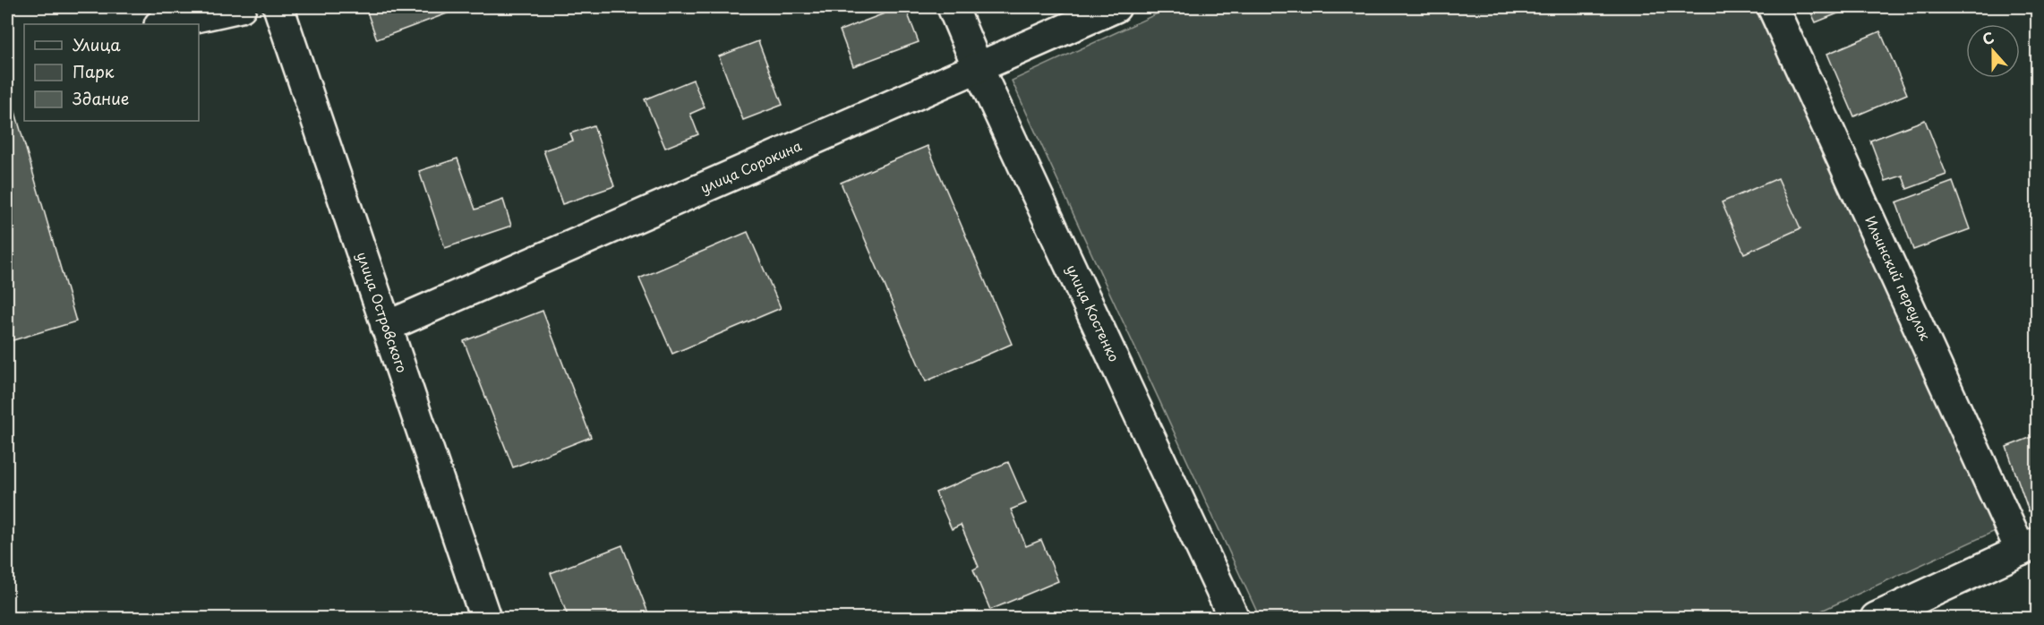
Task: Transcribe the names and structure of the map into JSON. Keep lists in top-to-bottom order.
{
  "streets": {
    "street": [
      "улица Сорокина",
      "Ильинский переулок",
      "улица Островского",
      "улица Костенко"
    ]
  },
  "crossings": [
    ["улица Сорокина", "улица Островского"],
    ["улица Сорокина", "улица Костенко"]
  ],
  "legend": ["Улица", "Парк", "Здание"],
  "north": "top"
}
